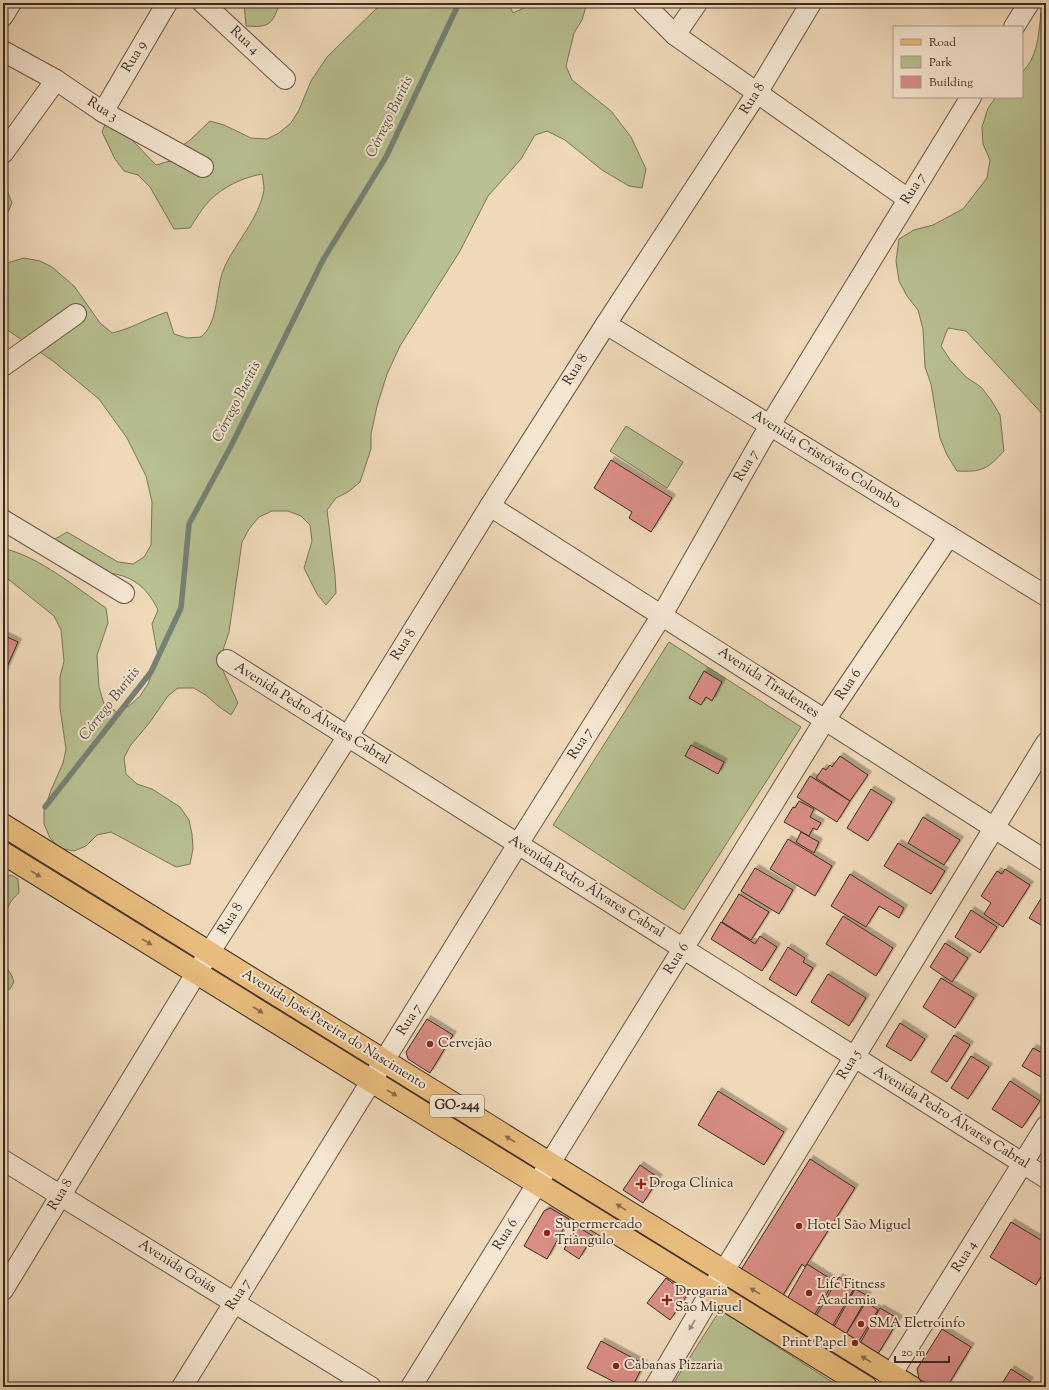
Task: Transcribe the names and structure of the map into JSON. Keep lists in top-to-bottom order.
{
  "streets": {
    "main road": ["Avenida José Pereira do Nascimento", "GO-244"],
    "street": [
      "Rua 4",
      "Rua 9",
      "Rua 8",
      "Rua 3",
      "Rua 7",
      "Avenida Cristóvão Colombo",
      "Avenida Tiradentes",
      "Rua 6",
      "Avenida Pedro Álvares Cabral",
      "Rua 5",
      "Avenida Goiás"
    ]
  },
  "crossings": [
    ["Rua 4", "Avenida Pedro Álvares Cabral"],
    ["Rua 4", "Avenida José Pereira do Nascimento"],
    ["Rua 9", "Rua 3"],
    ["Rua 8", "Avenida Cristóvão Colombo"],
    ["Rua 8", "Avenida Tiradentes"],
    ["Rua 8", "Avenida Pedro Álvares Cabral"],
    ["Rua 8", "Avenida José Pereira do Nascimento"],
    ["Rua 8", "Avenida Goiás"],
    ["Rua 7", "Avenida Cristóvão Colombo"],
    ["Rua 7", "Avenida Tiradentes"],
    ["Rua 7", "Avenida Pedro Álvares Cabral"],
    ["Rua 7", "Avenida José Pereira do Nascimento"],
    ["Rua 7", "Avenida Goiás"],
    ["Avenida Cristóvão Colombo", "Rua 6"],
    ["Avenida Tiradentes", "Rua 6"],
    ["Avenida Tiradentes", "Rua 5"],
    ["Rua 6", "Avenida Pedro Álvares Cabral"],
    ["Rua 6", "Avenida José Pereira do Nascimento"],
    ["Avenida Pedro Álvares Cabral", "Rua 5"],
    ["Avenida José Pereira do Nascimento", "Rua 5"]
  ],
  "water": ["Córrego Buritis"],
  "places": {
    "other": [
      "Cervejão",
      "Hotel São Miguel",
      "Supermercado Triângulo",
      "Life Fitness Academia",
      "SMA Eletroinfo",
      "Print Papel",
      "Cabanas Pizzaria"
    ],
    "health": ["Droga Clínica", "Drogaria São Miguel"]
  },
  "legend": ["Road", "Park", "Building"],
  "scale_bar": "20 m"
}
